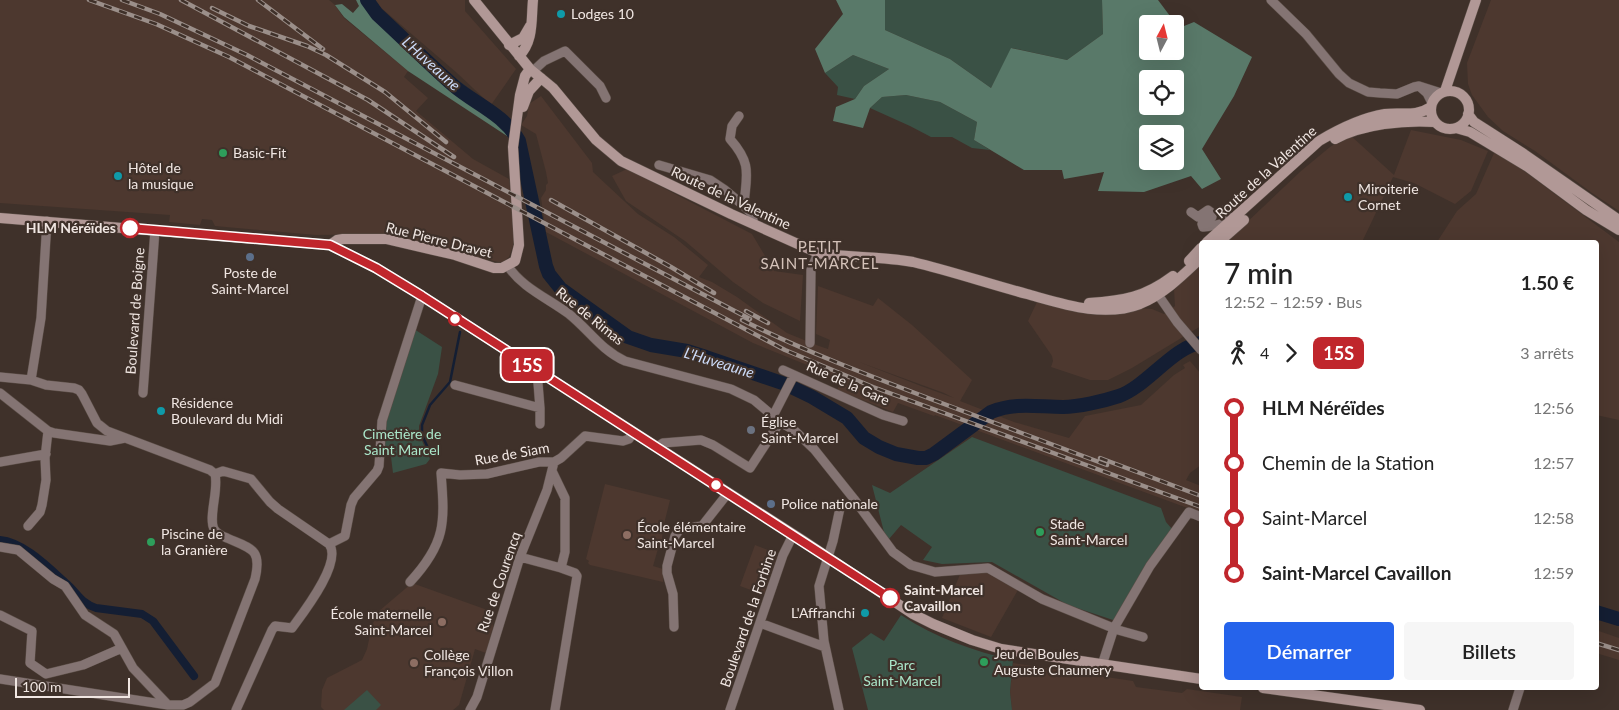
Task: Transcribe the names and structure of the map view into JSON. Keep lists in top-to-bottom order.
{
  "streets": {
    "street": [
      "Route de la Valentine",
      "Rue Pierre Dravet",
      "Boulevard de Boigne",
      "Rue de Rimas",
      "Rue de la Gare",
      "Rue de Siam",
      "Rue de Courencq",
      "Boulevard de la Forbine"
    ]
  },
  "crossings": [
    ["Route de la Valentine", "Rue Pierre Dravet"],
    ["Rue Pierre Dravet", "Rue de Rimas"],
    ["Rue de Siam", "Rue de Courencq"]
  ],
  "districts": ["PETIT SAINT-MARCEL"],
  "water": ["L'Huveaune"],
  "parks": ["Cimetière de Saint Marcel", "Parc Saint-Marcel"],
  "places": [
    "Lodges 10",
    "Basic-Fit",
    "Hôtel de la musique",
    "Miroiterie Cornet",
    "HLM Néréïdes",
    "Poste de Saint-Marcel",
    "Résidence Boulevard du Midi",
    "Église Saint-Marcel",
    "Police nationale",
    "Stade Saint-Marcel",
    "École élémentaire Saint-Marcel",
    "Piscine de la Granière",
    "Saint-Marcel Cavaillon",
    "L'Affranchi",
    "École maternelle Saint-Marcel",
    "Jeu de Boules Auguste Chaumery",
    "Collège François Villon"
  ],
  "lines": ["bus line 15S"],
  "scale_bar": "100 m",
  "north": "top",
  "page": {
    "on_map": "15S",
    "heading": ["7 min", "12:52 – 12:59 · Bus", "1.50 €"],
    "legs": ["4", "15S", "3 arrêts"],
    "list": [
      {
        "name": "HLM Néréïdes",
        "value": "12:56"
      },
      {
        "name": "Chemin de la Station",
        "value": "12:57"
      },
      {
        "name": "Saint-Marcel",
        "value": "12:58"
      },
      {
        "name": "Saint-Marcel Cavaillon",
        "value": "12:59"
      }
    ],
    "buttons": ["Démarrer", "Billets"],
    "scale": "100 m"
  }
}
